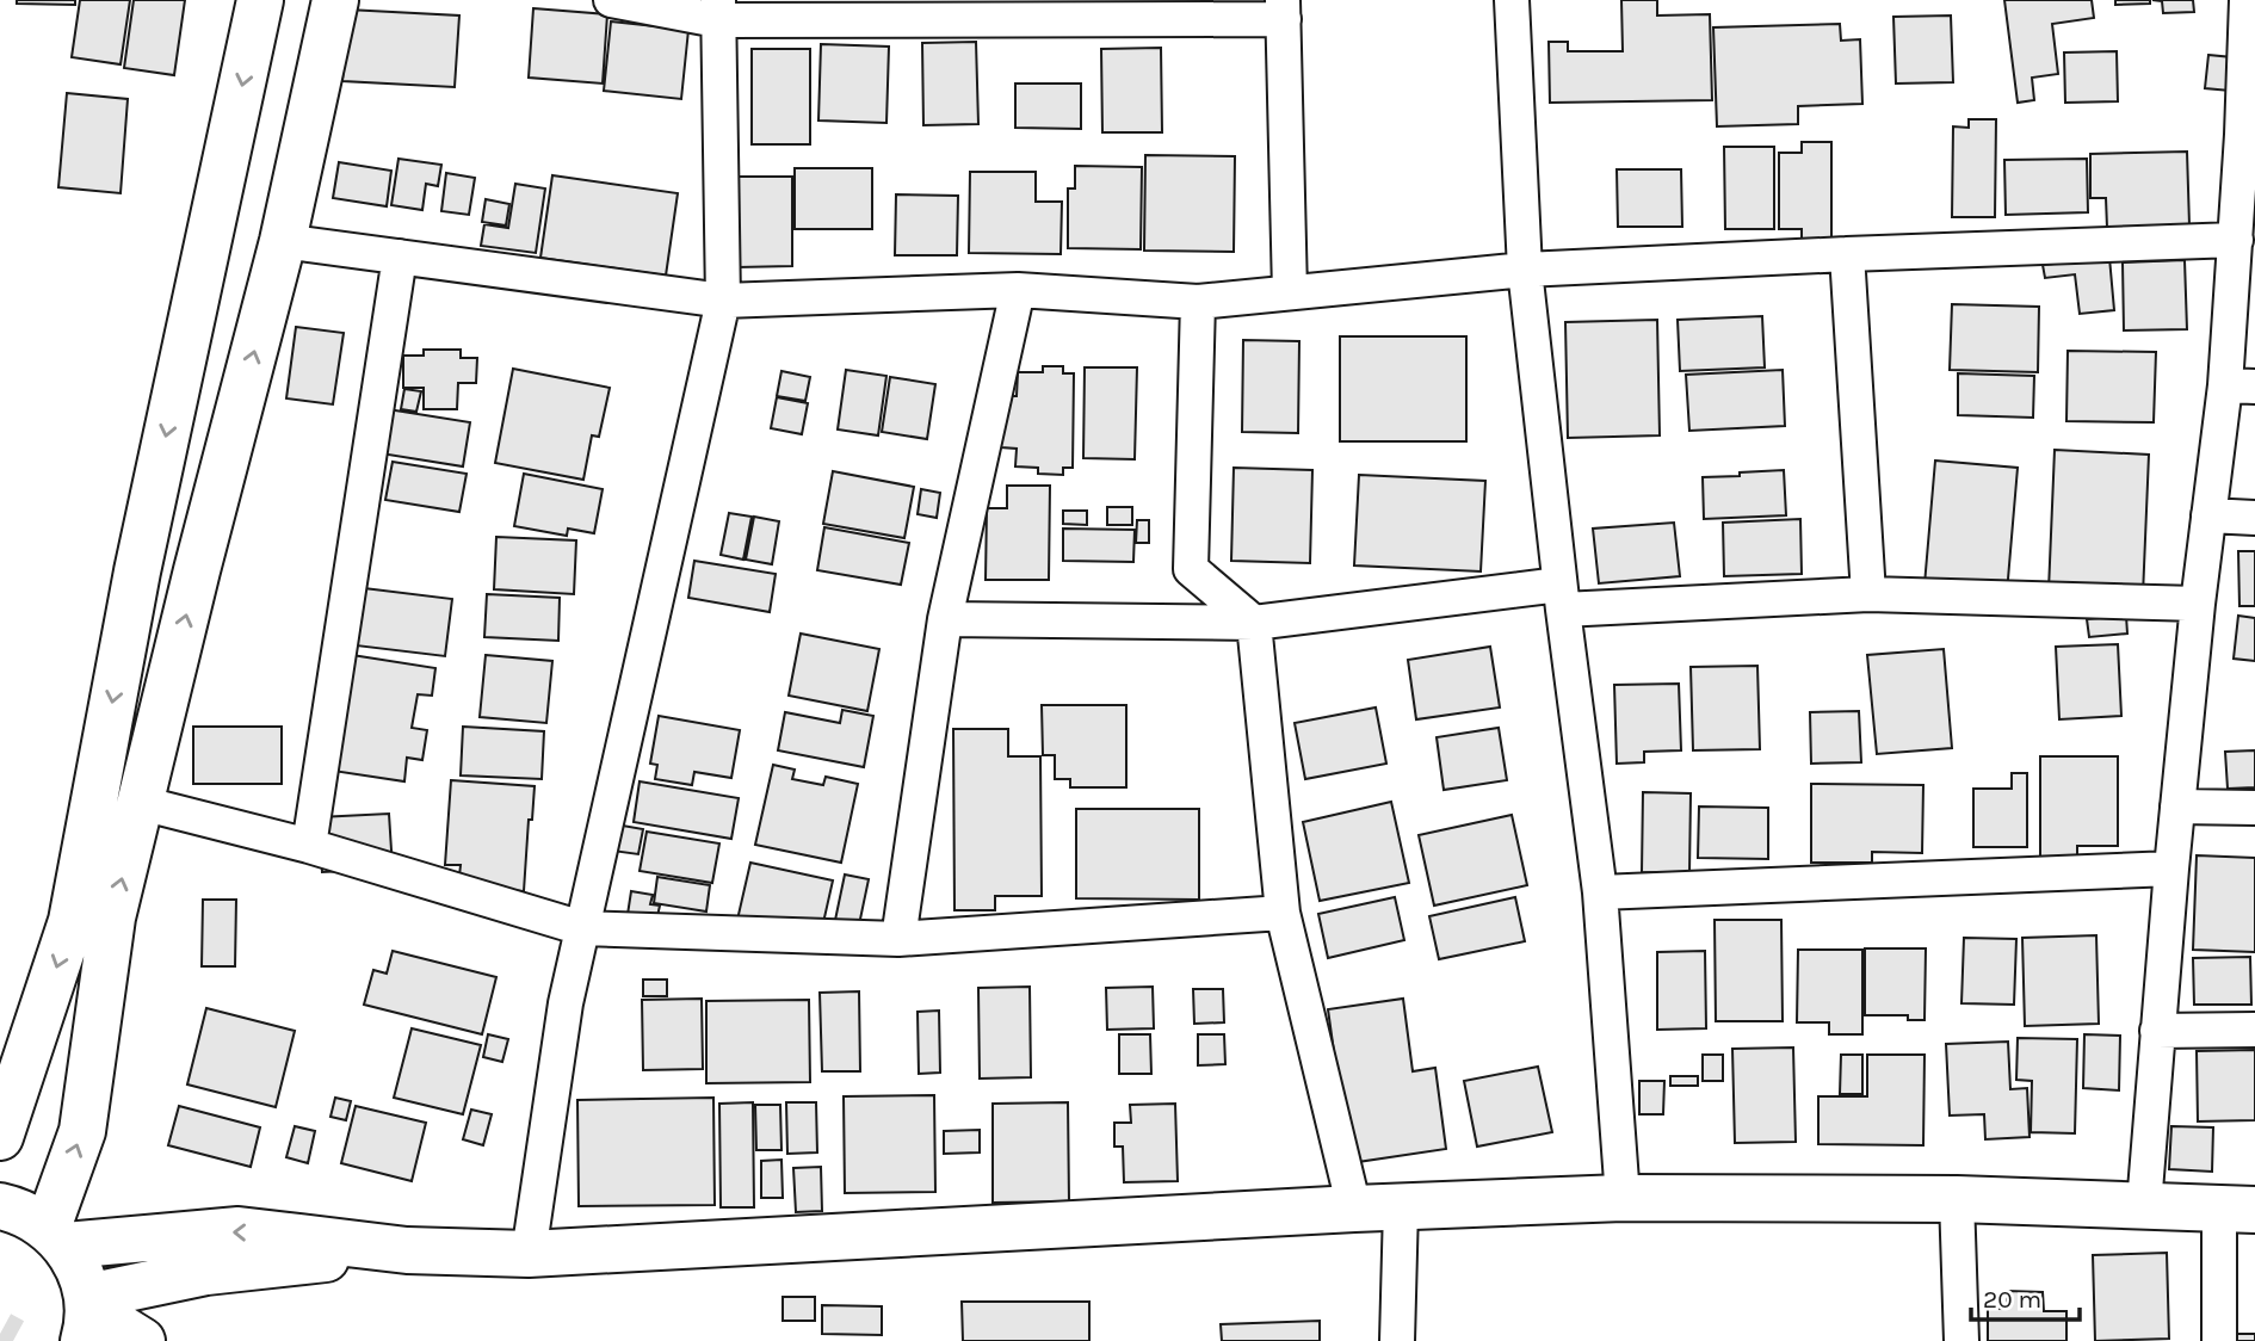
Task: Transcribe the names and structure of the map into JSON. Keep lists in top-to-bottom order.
{
  "scale_bar": "20 m"
}
